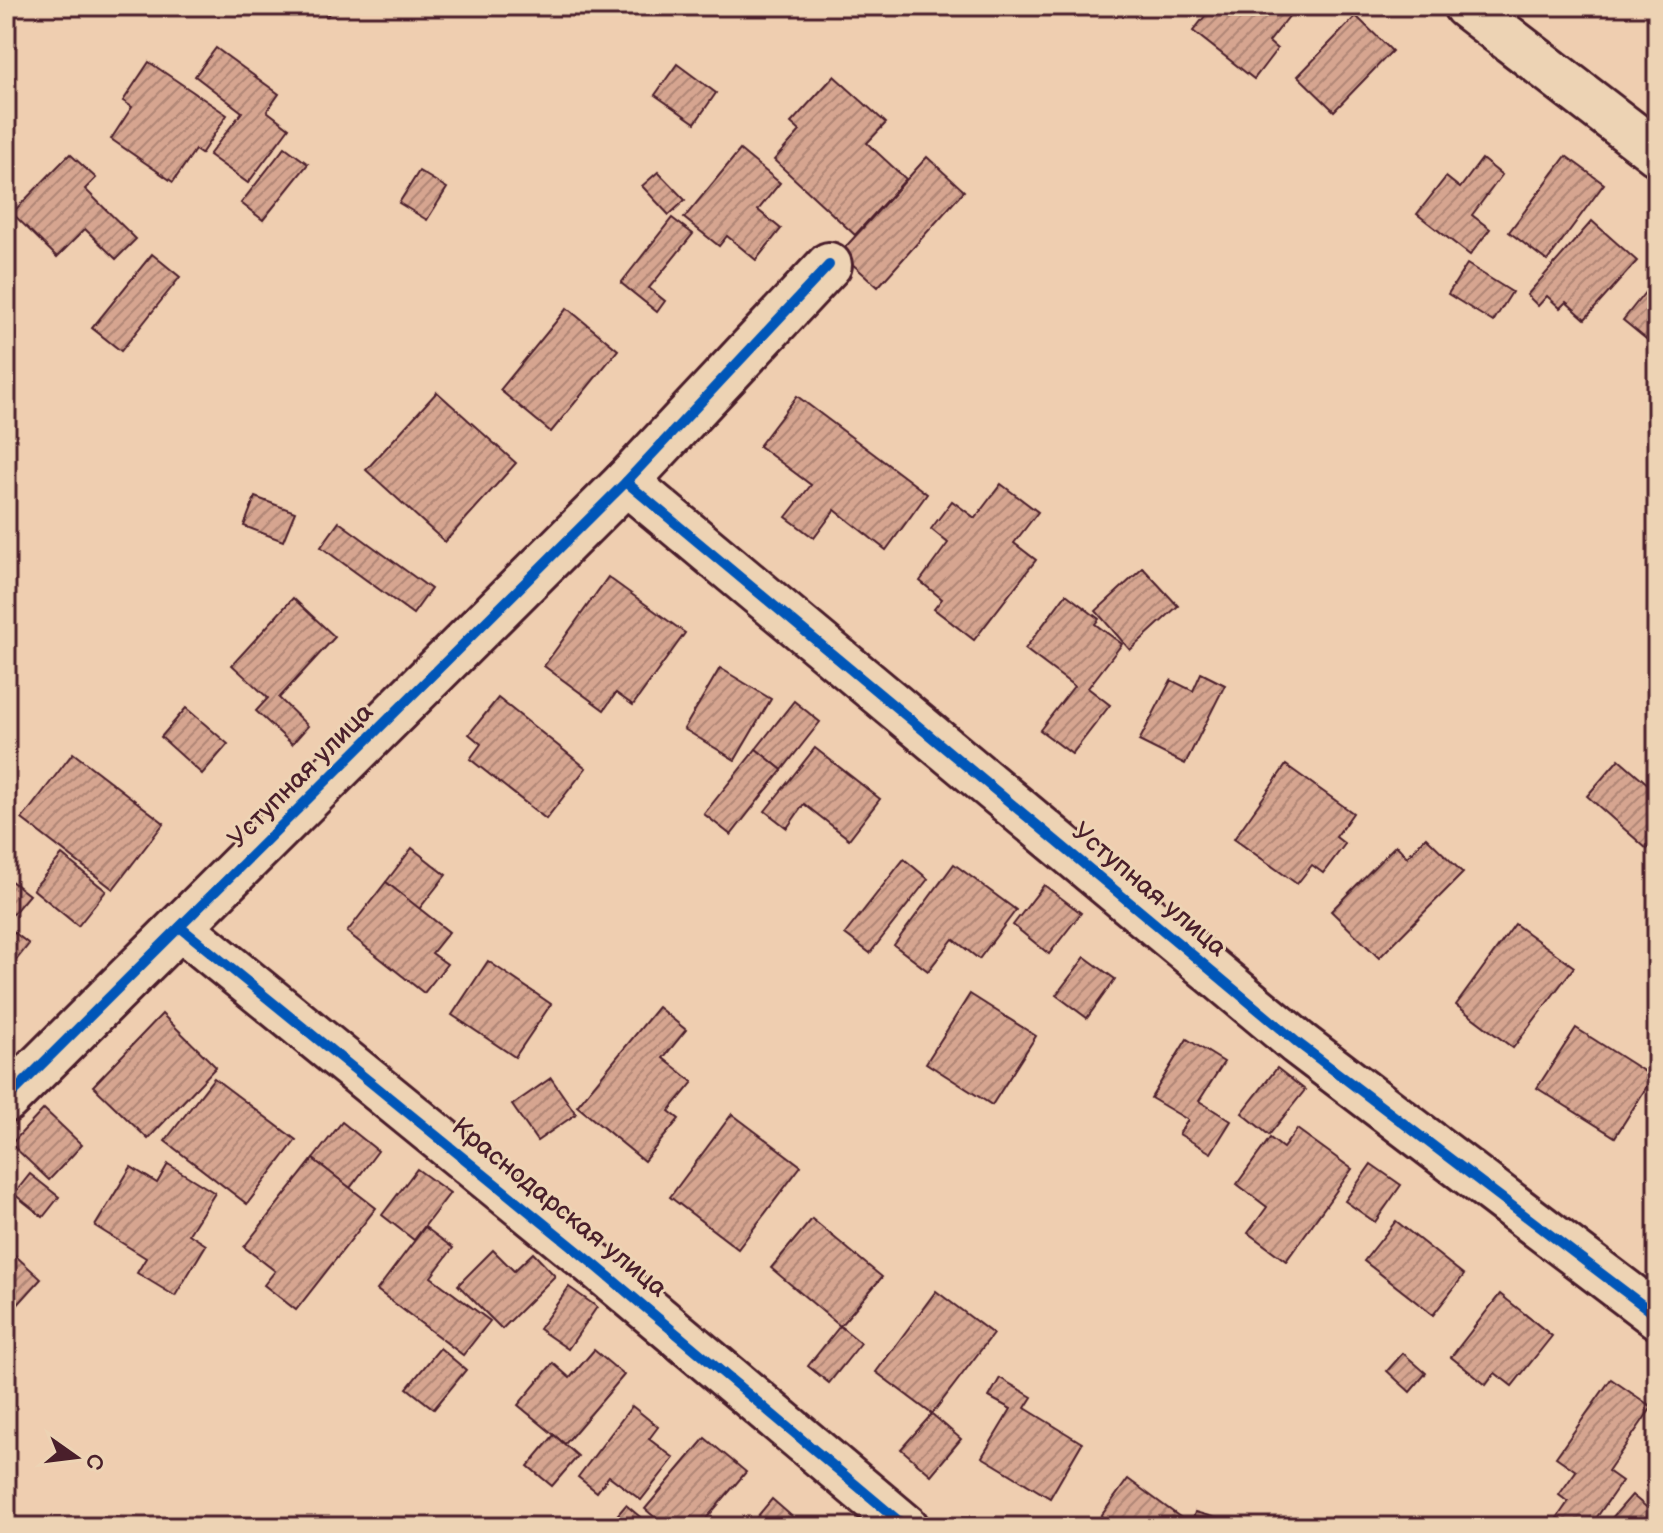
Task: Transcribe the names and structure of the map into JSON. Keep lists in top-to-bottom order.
{
  "streets": {
    "street": ["Уступная улица", "Краснодарская улица"]
  },
  "crossings": [
    ["Уступная улица", "Краснодарская улица"]
  ],
  "north": "right"
}
